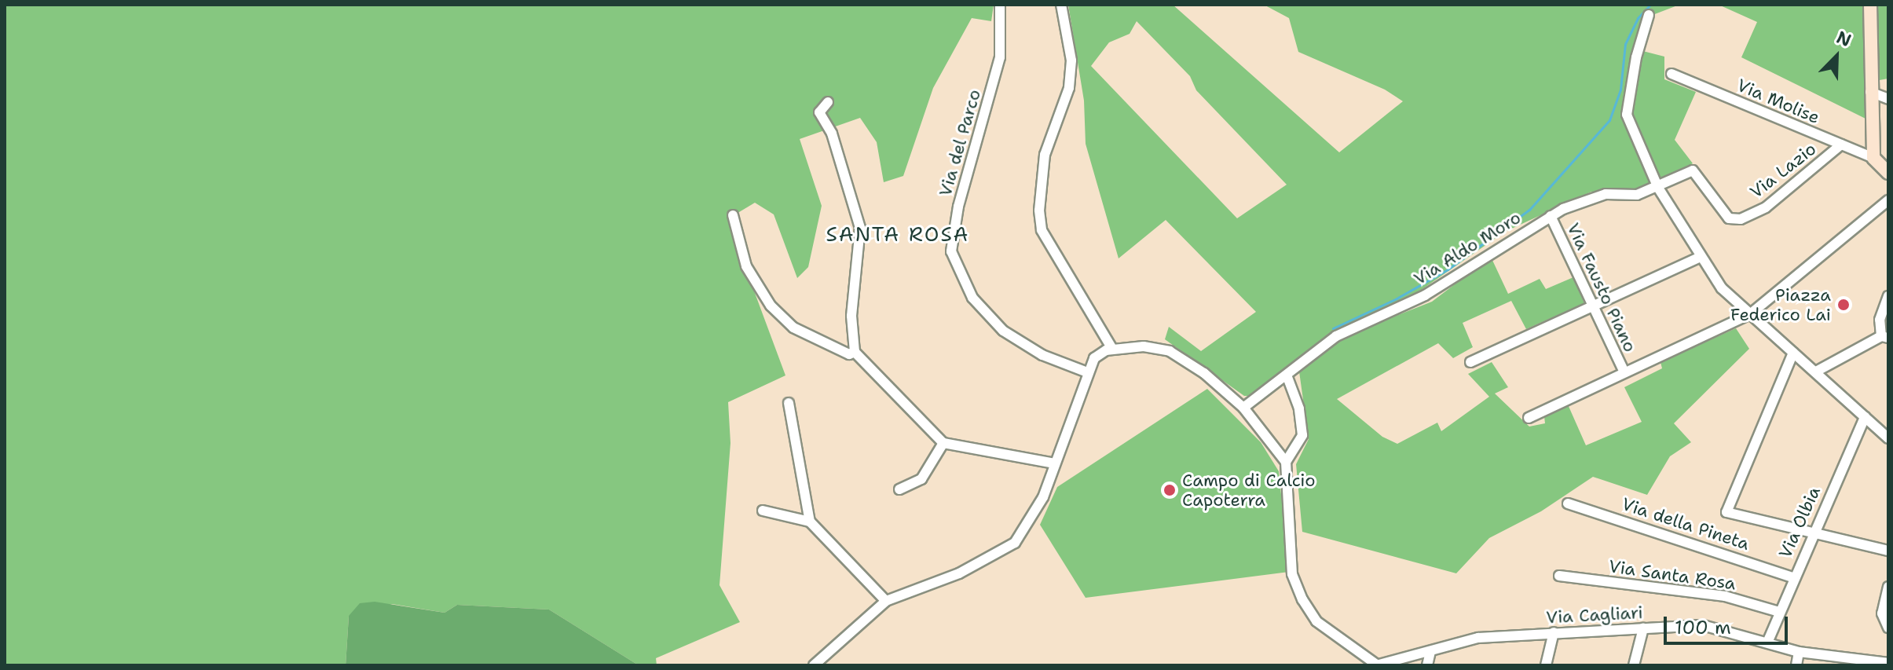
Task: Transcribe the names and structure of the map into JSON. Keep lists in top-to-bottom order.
{
  "streets": {
    "street": [
      "Via Molise",
      "Via del Parco",
      "Via Lazio",
      "Via Aldo Moro",
      "Via Fausto Piano",
      "Via Olbia",
      "Via della Pineta",
      "Via Santa Rosa",
      "Via Cagliari"
    ]
  },
  "crossings": [
    ["Via Molise", "Via Lazio"],
    ["Via Lazio", "Via Aldo Moro"],
    ["Via Aldo Moro", "Via Fausto Piano"],
    ["Via Olbia", "Via della Pineta"],
    ["Via Olbia", "Via Santa Rosa"],
    ["Via Olbia", "Via Cagliari"]
  ],
  "districts": ["SANTA ROSA"],
  "places": ["Piazza Federico Lai", "Campo di Calcio Capoterra"],
  "scale_bar": "100 m",
  "north": "top right"
}
